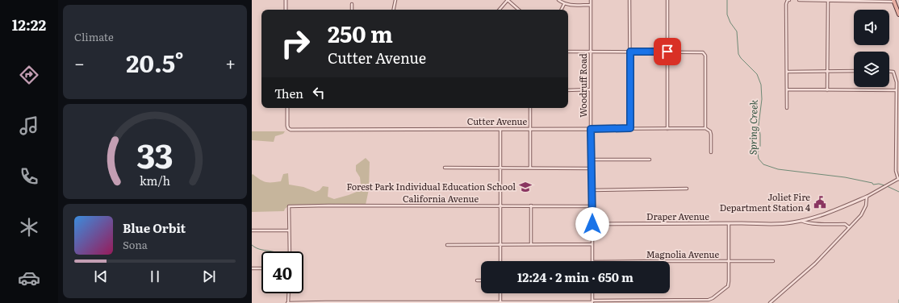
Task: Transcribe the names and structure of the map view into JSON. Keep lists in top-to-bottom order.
{
  "streets": {
    "street": [
      "Woodruff Road",
      "Cutter Avenue",
      "California Avenue",
      "Draper Avenue",
      "Magnolia Avenue"
    ]
  },
  "crossings": [
    ["Woodruff Road", "Cutter Avenue"],
    ["Woodruff Road", "California Avenue"],
    ["Woodruff Road", "Draper Avenue"]
  ],
  "water": ["Spring Creek"],
  "places": {
    "school or university": ["Forest Park Individual Education School"],
    "public building": ["Joliet Fire Department Station 4"]
  },
  "page": {
    "tabs": "12:22",
    "tile": "Climate",
    "turn": ["250 m", "Cutter Avenue"],
    "heat": ["−", "20.5°", "+"],
    "then": "Then",
    "song": ["Blue Orbit", "Sona"],
    "limit": "40",
    "trip": "12:24 · 2 min · 650 m",
    "gauge": ["33", "km/h"]
  }
}
